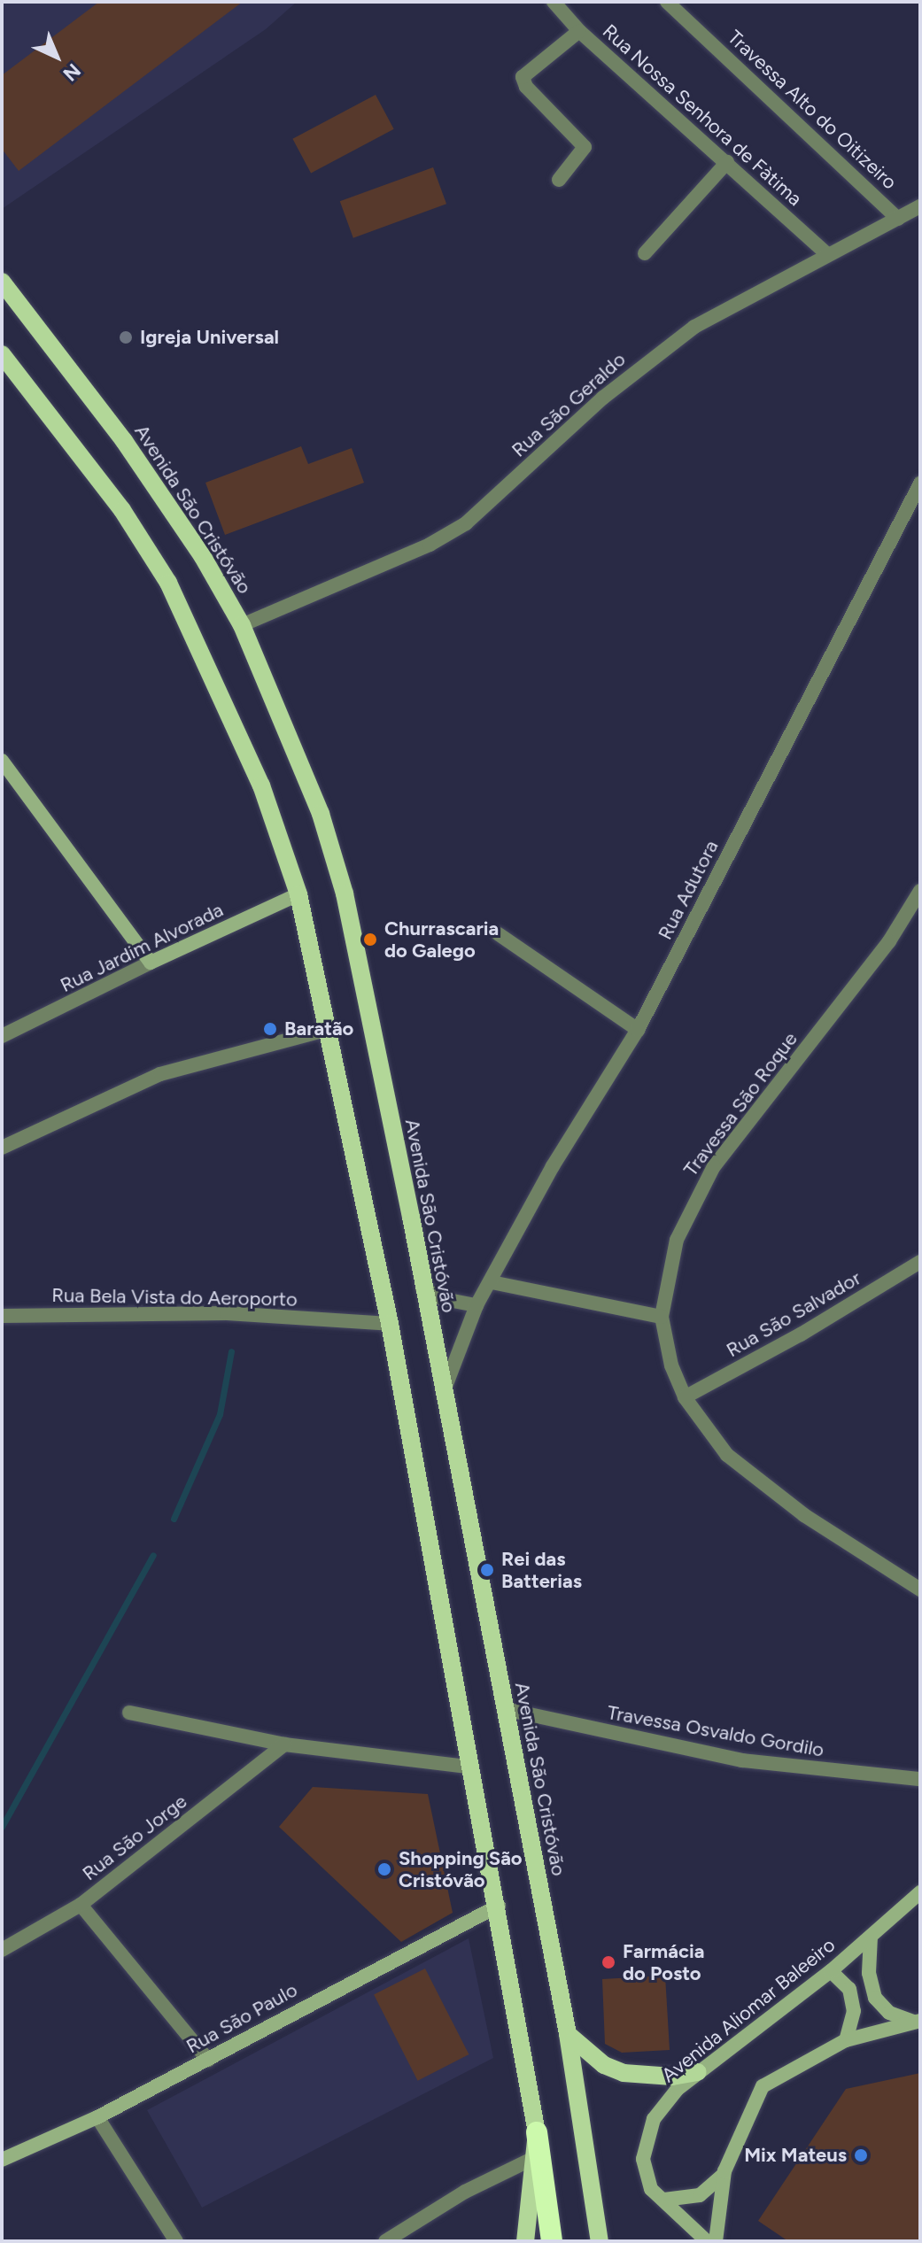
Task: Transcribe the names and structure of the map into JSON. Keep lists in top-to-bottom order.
{
  "streets": {
    "main road": [
      "Avenida São Cristóvão",
      "Rua Jardim Alvorada",
      "Avenida Aliomar Baleeiro",
      "Rua São Paulo"
    ],
    "street": [
      "Travessa Alto do Oitizeiro",
      "Rua Nossa Senhora de Fàtima",
      "Rua São Geraldo",
      "Rua Adutora",
      "Travessa São Roque",
      "Rua Bela Vista do Aeroporto",
      "Rua São Salvador",
      "Travessa Osvaldo Gordilo",
      "Rua São Jorge"
    ]
  },
  "crossings": [
    ["Travessa Alto do Oitizeiro", "Rua São Geraldo"],
    ["Rua Nossa Senhora de Fàtima", "Rua São Geraldo"],
    ["Rua São Geraldo", "Avenida São Cristóvão"],
    ["Avenida São Cristóvão", "Rua Adutora"],
    ["Avenida São Cristóvão", "Travessa Osvaldo Gordilo"],
    ["Travessa São Roque", "Rua São Salvador"]
  ],
  "places": [
    "Igreja Universal",
    "Churrascaria do Galego",
    "Baratão",
    "Rei das Batterias",
    "Shopping São Cristóvão",
    "Farmácia do Posto",
    "Mix Mateus"
  ],
  "north": "bottom right"
}
